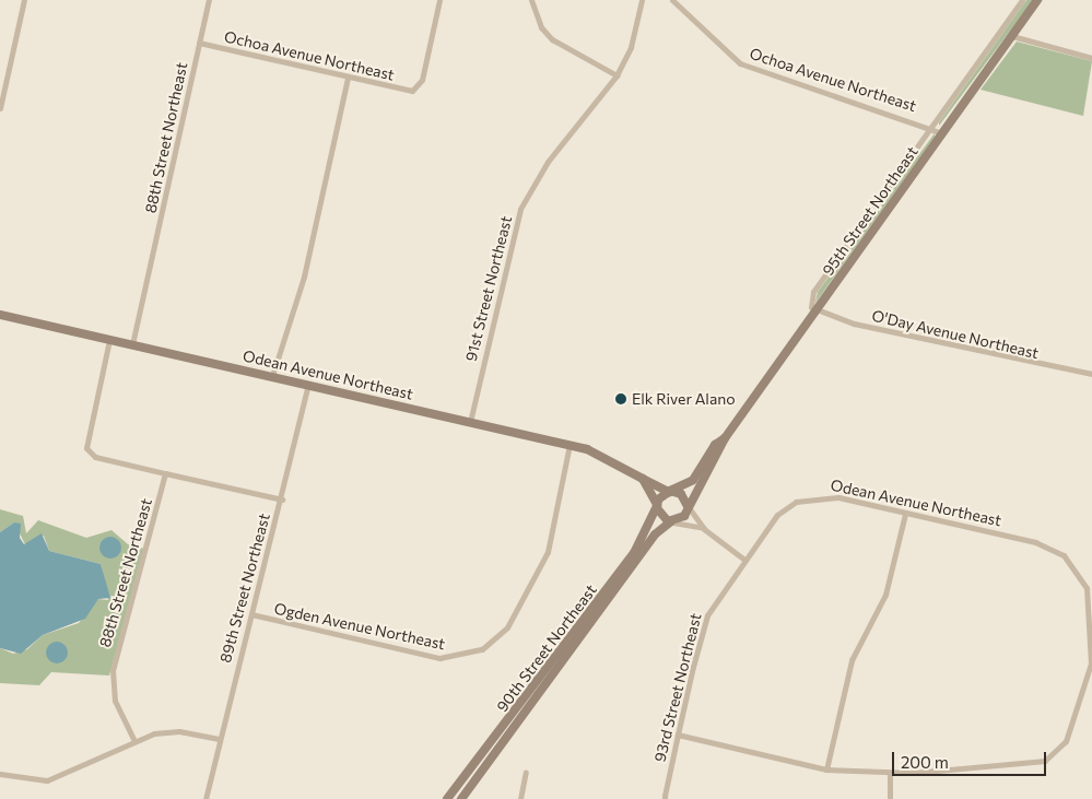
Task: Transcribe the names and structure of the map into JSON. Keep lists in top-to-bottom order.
{
  "streets": {
    "main road": ["95th Street Northeast", "Odean Avenue Northeast", "90th Street Northeast"],
    "street": [
      "Ochoa Avenue Northeast",
      "88th Street Northeast",
      "91st Street Northeast",
      "O'Day Avenue Northeast",
      "89th Street Northeast",
      "Ogden Avenue Northeast",
      "93rd Street Northeast"
    ]
  },
  "crossings": [
    ["Ochoa Avenue Northeast", "88th Street Northeast"],
    ["Ochoa Avenue Northeast", "95th Street Northeast"],
    ["88th Street Northeast", "Odean Avenue Northeast"],
    ["95th Street Northeast", "O'Day Avenue Northeast"],
    ["91st Street Northeast", "Odean Avenue Northeast"],
    ["Odean Avenue Northeast", "89th Street Northeast"],
    ["Odean Avenue Northeast", "Ogden Avenue Northeast"],
    ["Odean Avenue Northeast", "90th Street Northeast"],
    ["Odean Avenue Northeast", "93rd Street Northeast"],
    ["89th Street Northeast", "Ogden Avenue Northeast"]
  ],
  "places": ["Elk River Alano"],
  "scale_bar": "200 m"
}
